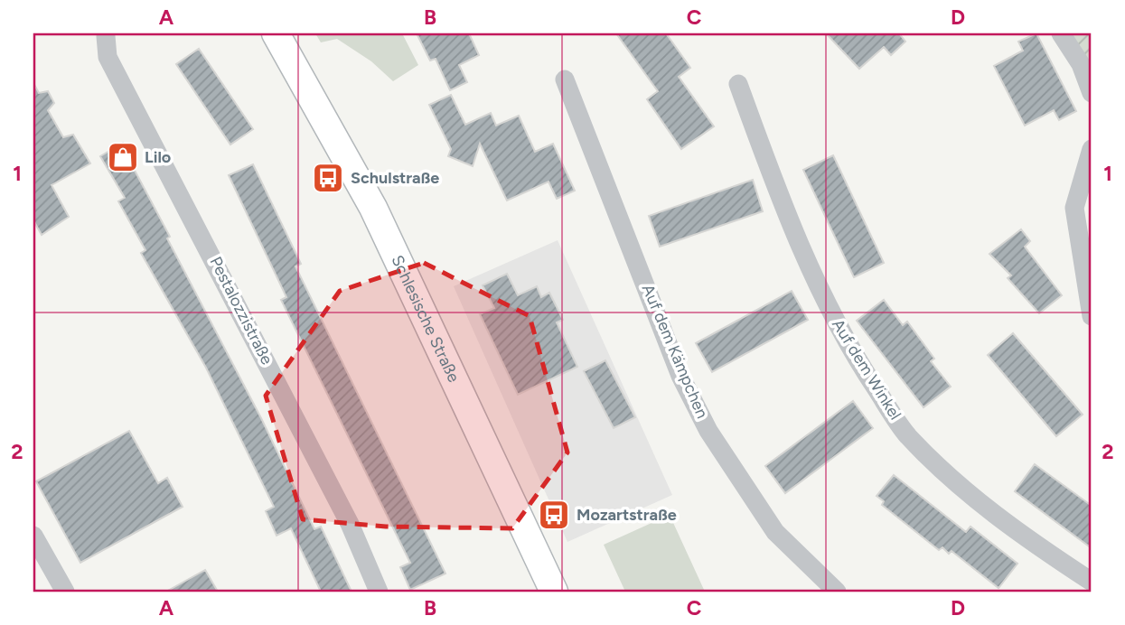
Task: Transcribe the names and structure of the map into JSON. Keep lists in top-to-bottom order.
{
  "streets": {
    "main road": ["Schlesische Straße"],
    "street": ["Pestalozzistraße", "Auf dem Kämpchen", "Auf dem Winkel"]
  },
  "places": {
    "shop": ["Lilo"],
    "bus stop": ["Schulstraße", "Mozartstraße"]
  },
  "grid": {
    "columns": [
      "A",
      "B",
      "C",
      "D"
    ],
    "rows": ["1", "2"]
  }
}
